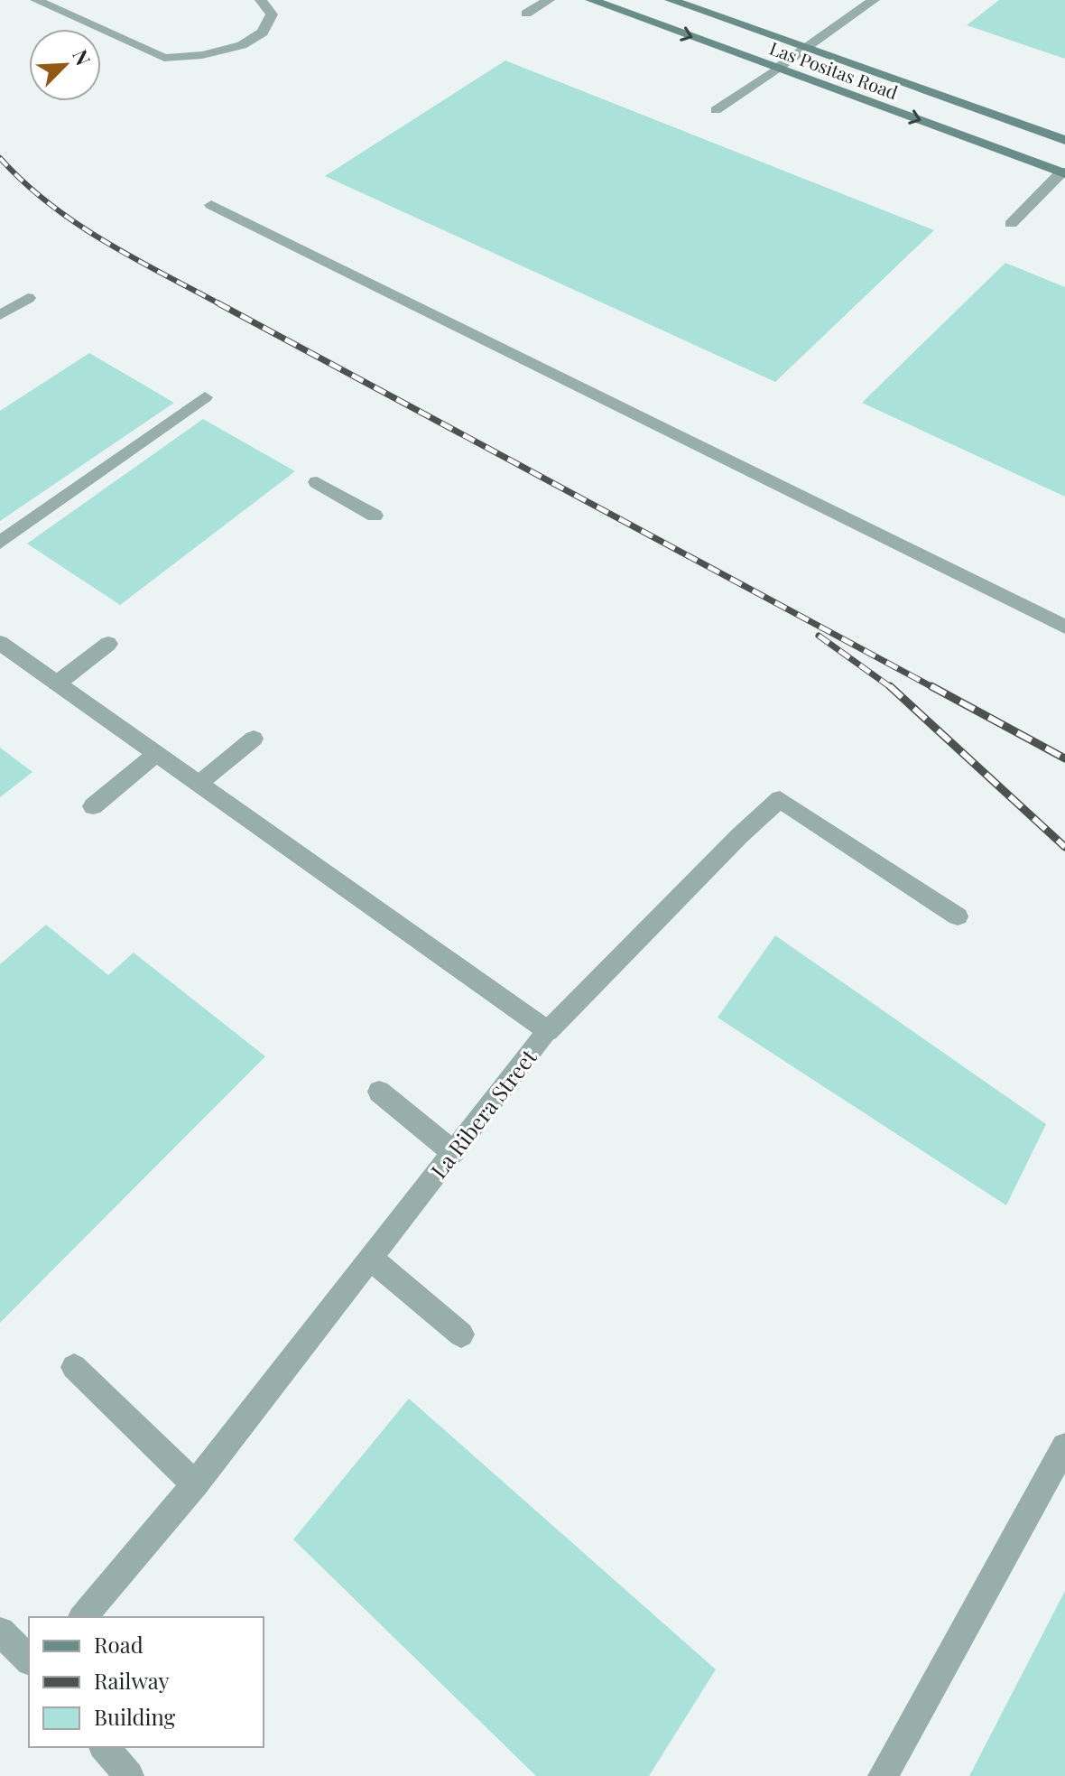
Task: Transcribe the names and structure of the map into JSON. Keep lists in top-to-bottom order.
{
  "streets": {
    "main road": ["Las Positas Road"],
    "street": ["La Ribera Street"]
  },
  "legend": ["Road", "Railway", "Building"],
  "north": "top right"
}
